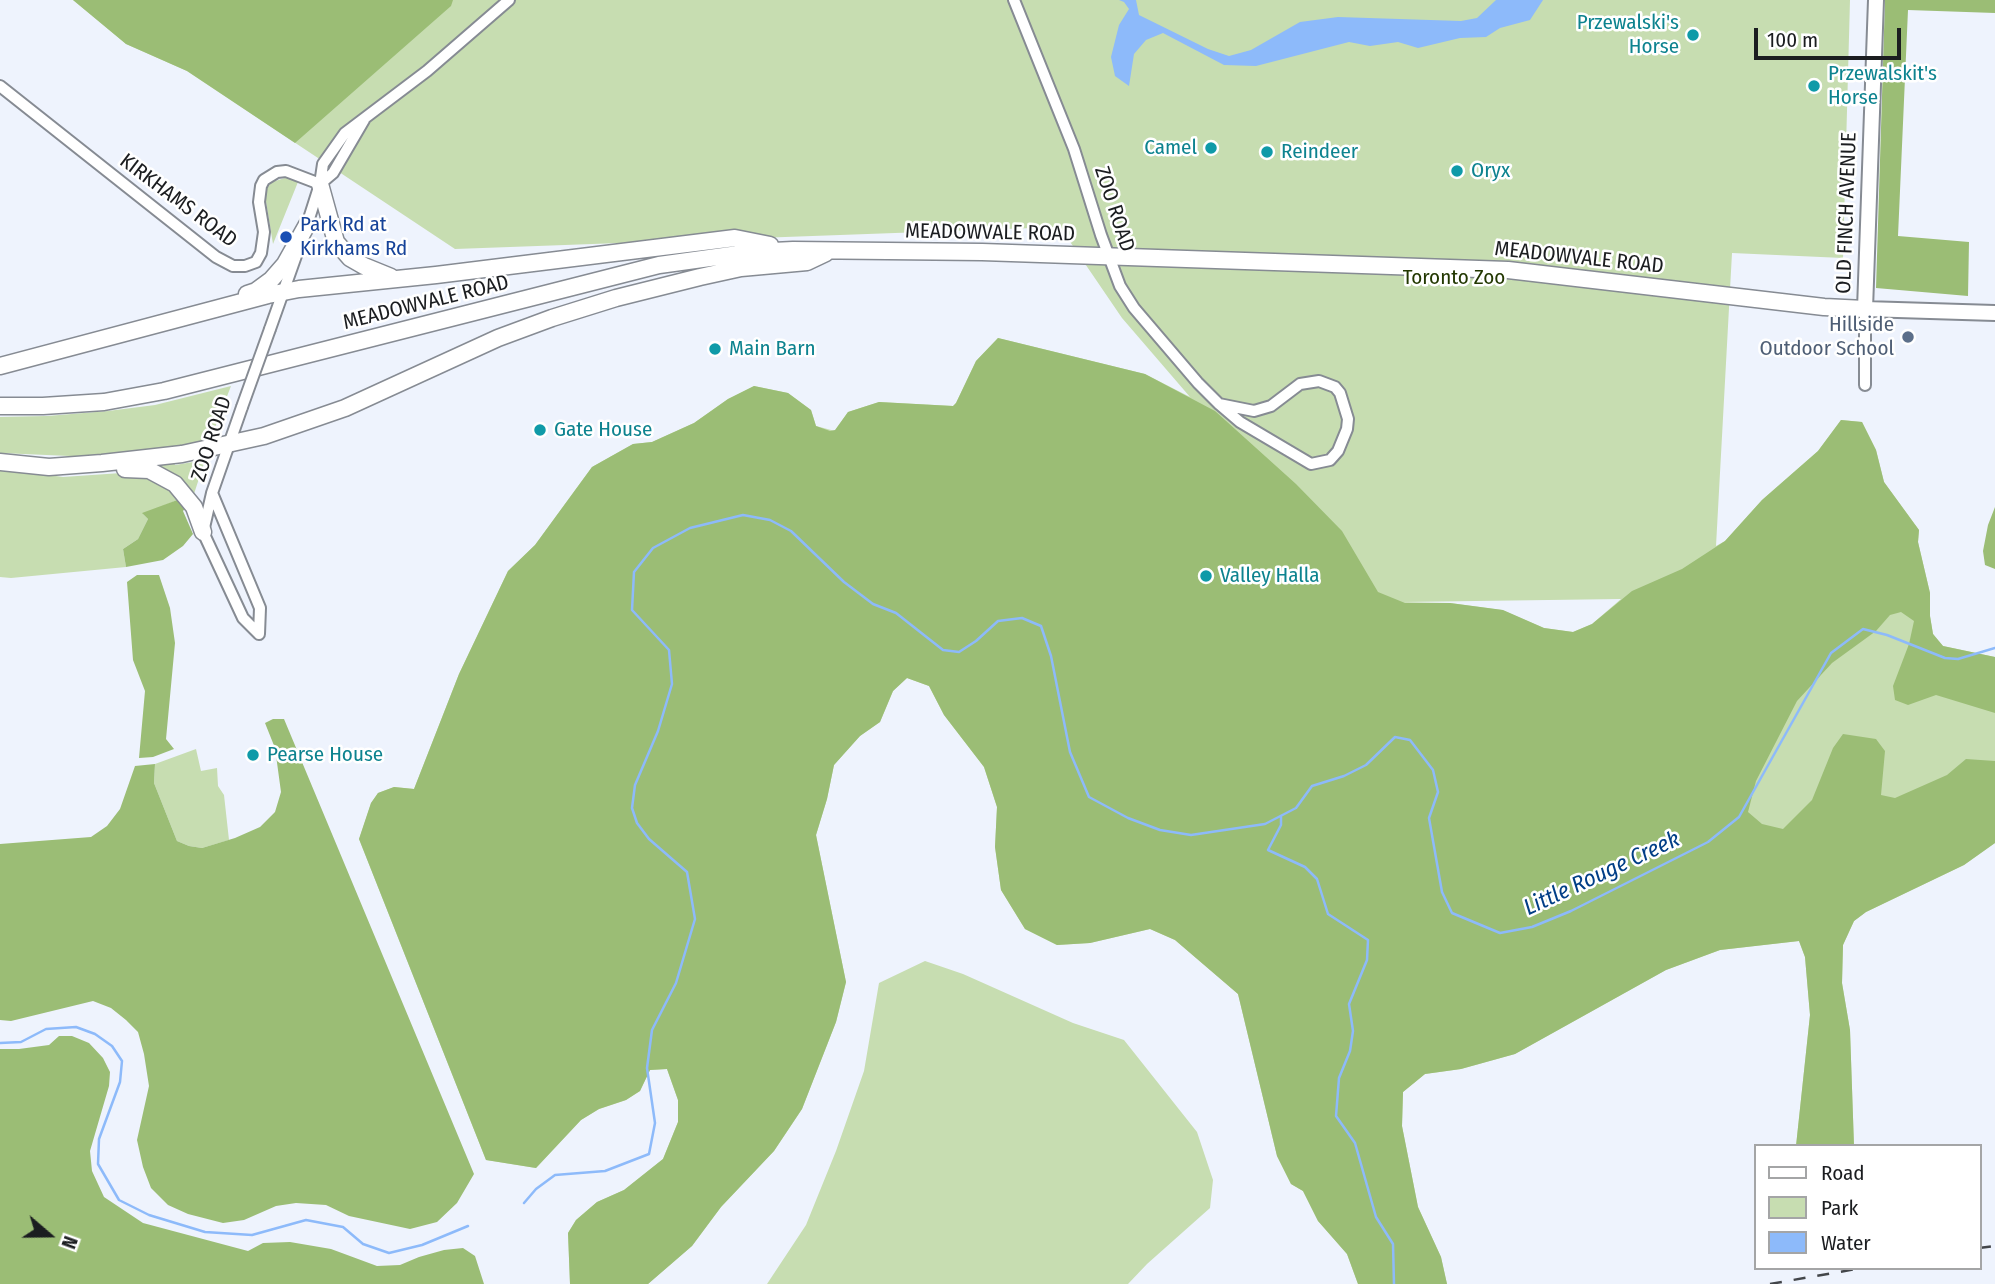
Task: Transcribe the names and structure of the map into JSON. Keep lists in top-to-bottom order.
{
  "streets": {
    "main road": ["MEADOWVALE ROAD"],
    "street": ["KIRKHAMS ROAD", "ZOO ROAD", "OLD FINCH AVENUE"]
  },
  "crossings": [
    ["KIRKHAMS ROAD", "ZOO ROAD"],
    ["ZOO ROAD", "MEADOWVALE ROAD"],
    ["OLD FINCH AVENUE", "MEADOWVALE ROAD"]
  ],
  "water": ["Little Rouge Creek"],
  "parks": ["Toronto Zoo"],
  "places": [
    "Przewalski's Horse",
    "Przewalskit's Horse",
    "Camel",
    "Reindeer",
    "Oryx",
    "Park Rd at Kirkhams Rd",
    "Hillside Outdoor School",
    "Main Barn",
    "Gate House",
    "Valley Halla",
    "Pearse House"
  ],
  "legend": ["Road", "Park", "Water"],
  "scale_bar": "100 m",
  "north": "right"
}
